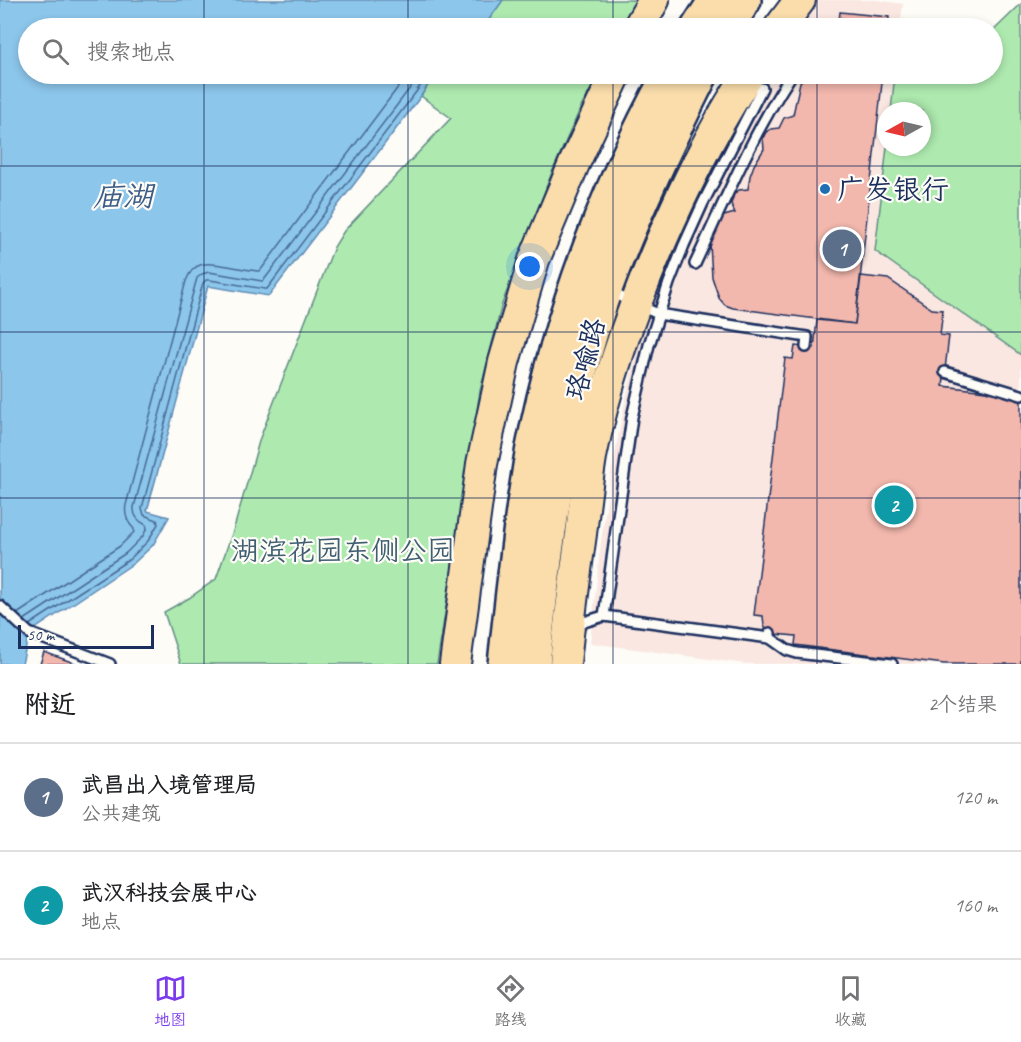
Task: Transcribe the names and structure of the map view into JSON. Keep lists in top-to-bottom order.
{
  "streets": {
    "highway": ["珞喻路"]
  },
  "water": ["庙湖"],
  "parks": ["湖滨花园东侧公园"],
  "places": ["广发银行"],
  "scale_bar": "50 m",
  "north": "left",
  "page": {
    "search": "搜索地点",
    "pins": ["1", "2"],
    "scale": "50 m",
    "heading": ["附近", "2个结果"],
    "list": [
      {
        "mark": "1",
        "name": "武昌出入境管理局",
        "note": "公共建筑",
        "value": "120 m"
      },
      {
        "mark": "2",
        "name": "武汉科技会展中心",
        "note": "地点",
        "value": "160 m"
      }
    ],
    "nav": ["地图", "路线", "收藏"]
  }
}
